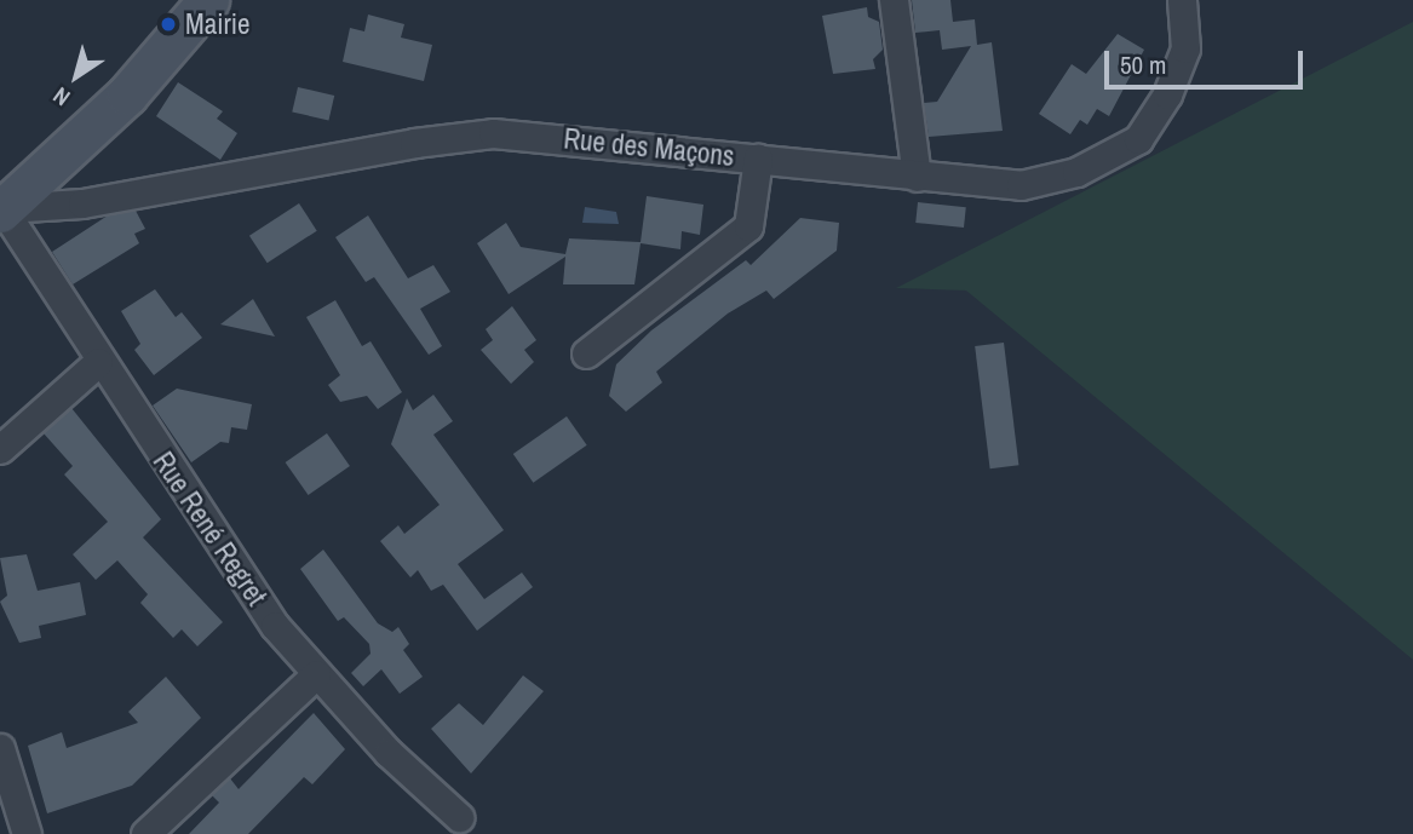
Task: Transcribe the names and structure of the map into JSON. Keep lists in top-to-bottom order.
{
  "streets": {
    "street": ["Rue des Maçons", "Rue René Regret"]
  },
  "crossings": [
    ["Rue des Maçons", "Rue René Regret"]
  ],
  "places": ["Mairie"],
  "scale_bar": "50 m",
  "north": "bottom left"
}
